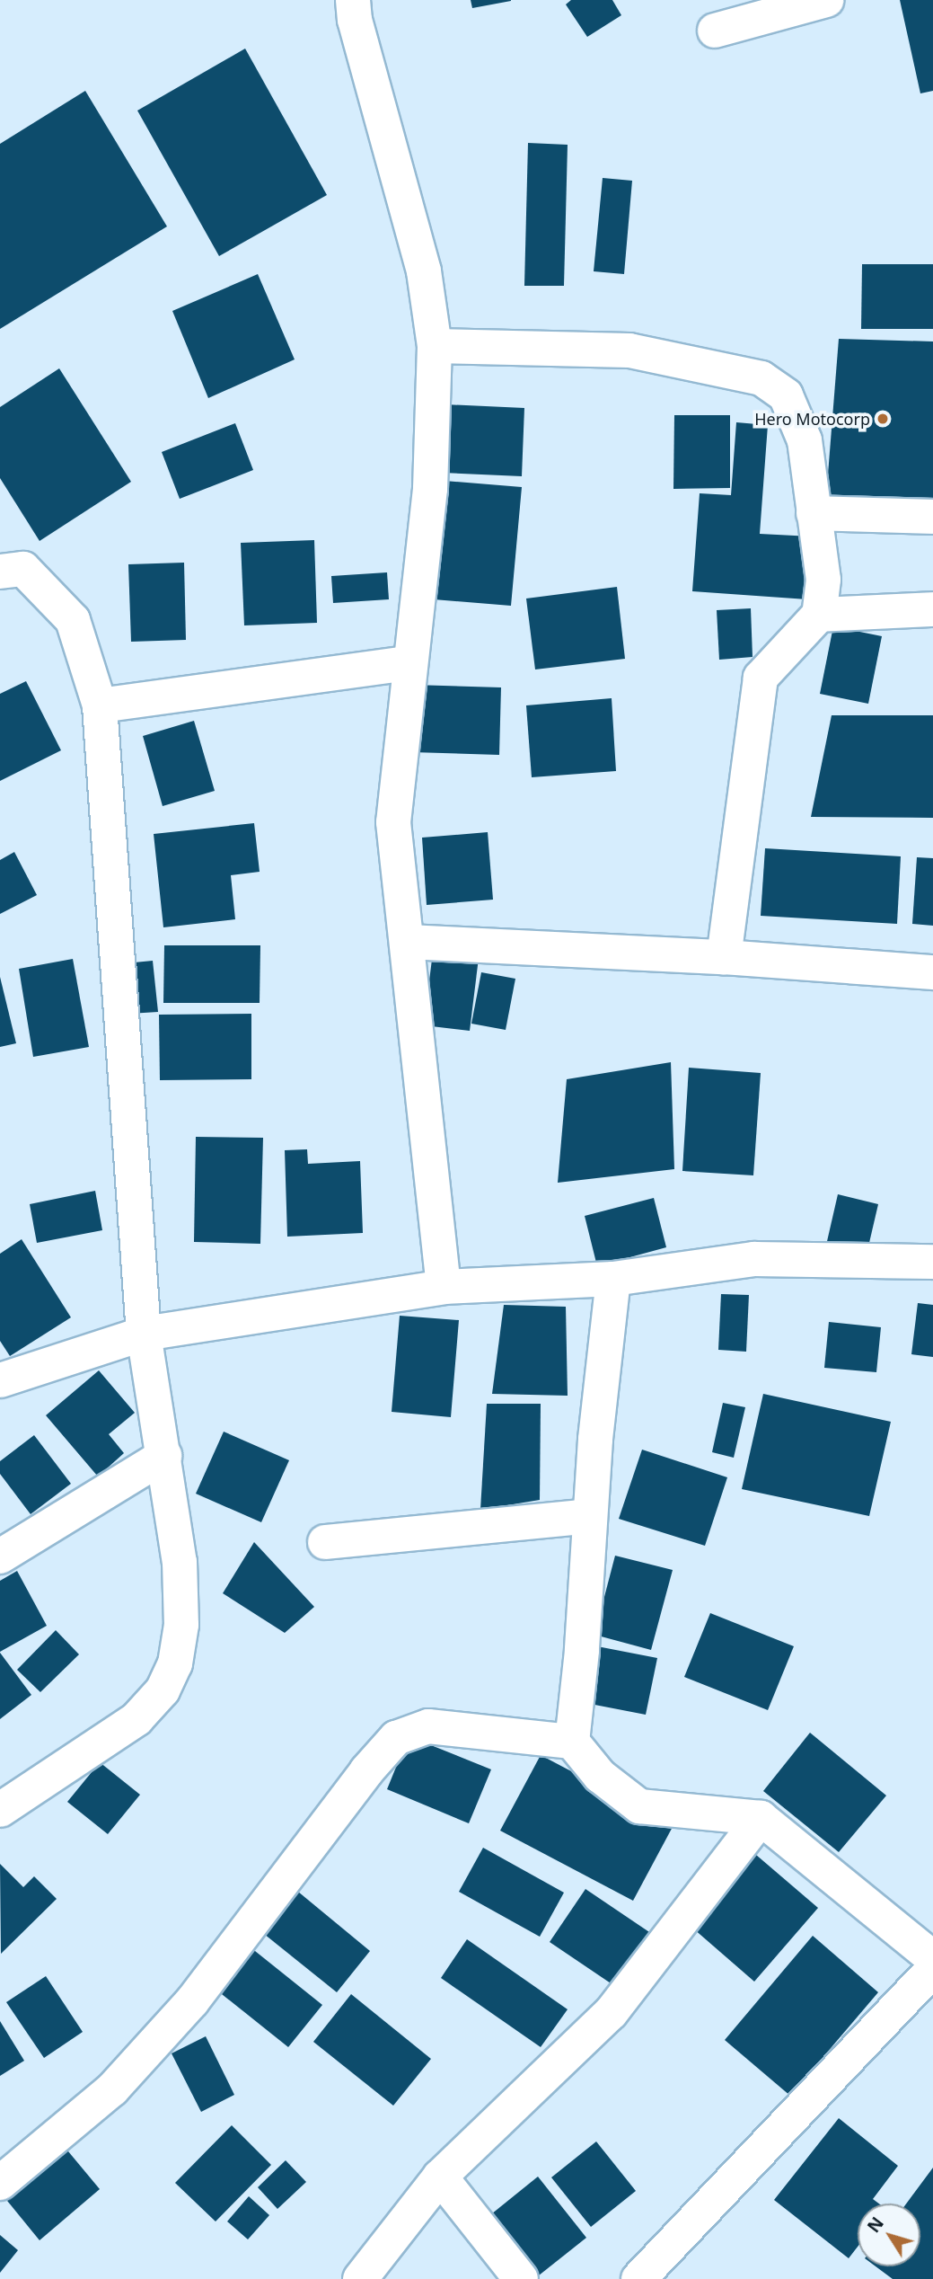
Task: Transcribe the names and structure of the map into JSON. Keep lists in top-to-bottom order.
{
  "places": ["Hero Motocorp"],
  "north": "top left"
}
